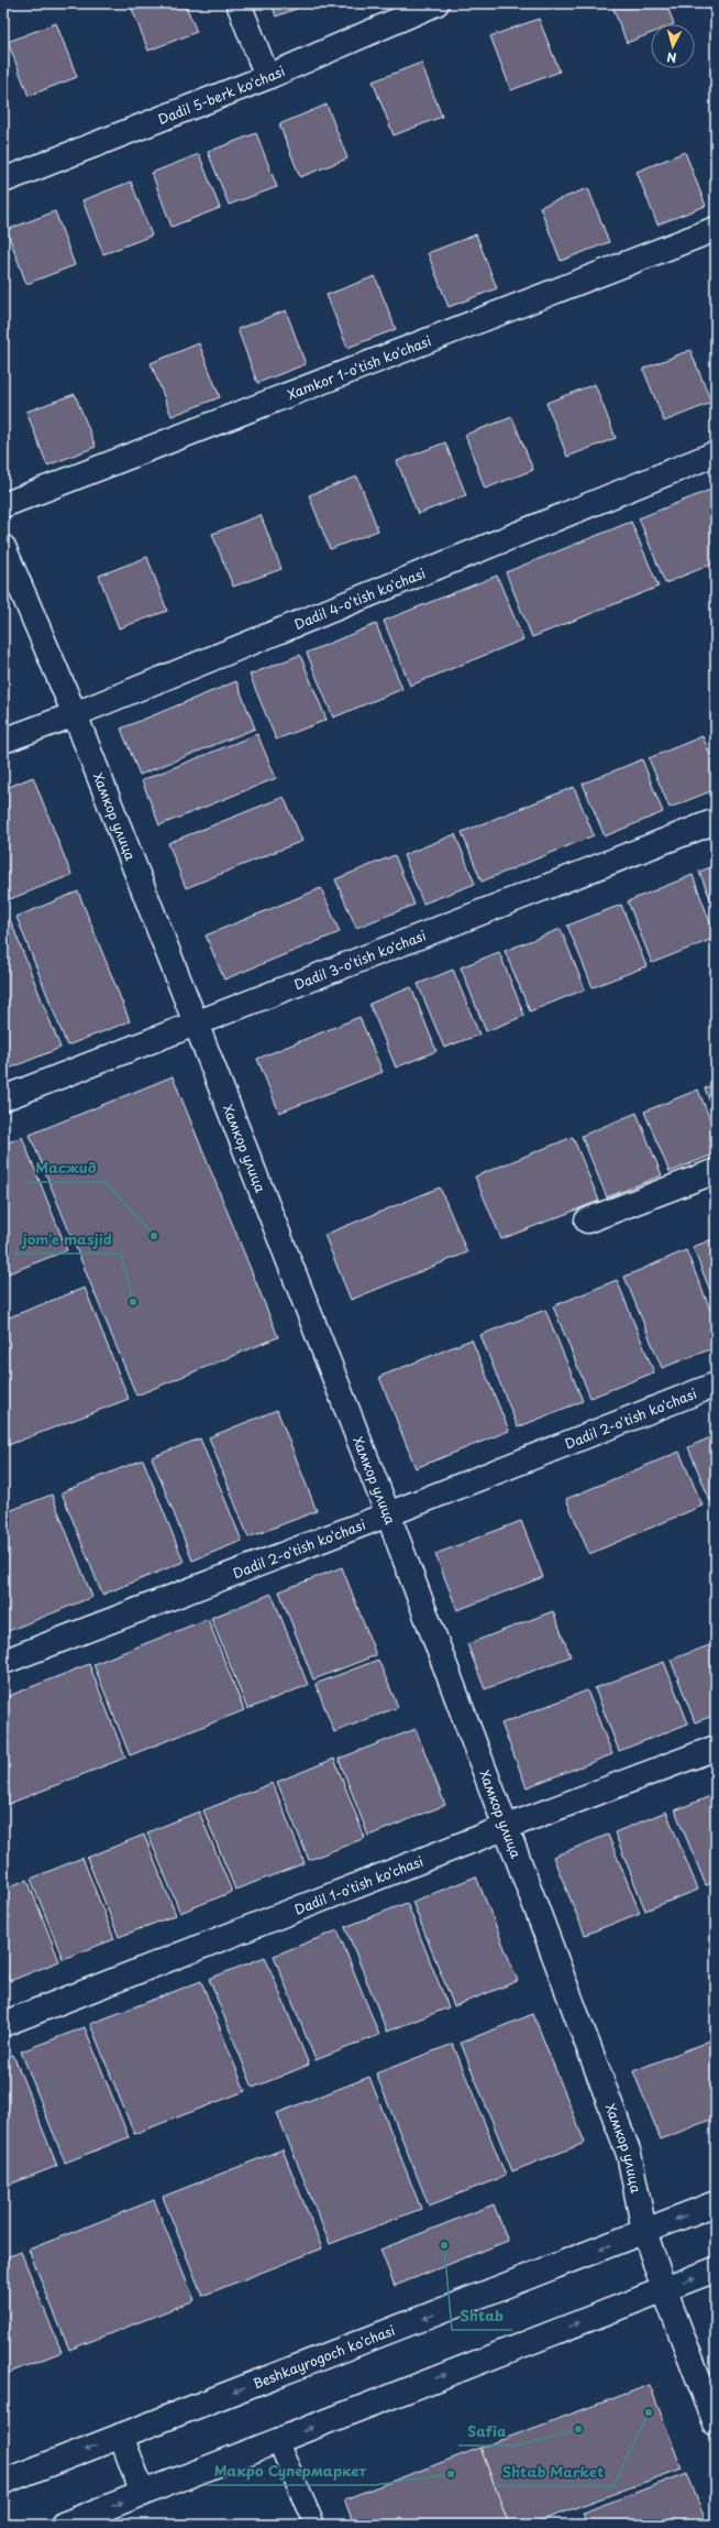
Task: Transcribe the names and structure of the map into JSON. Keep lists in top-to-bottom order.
{
  "streets": {
    "street": [
      "Dadil 5-berk ko'chasi",
      "Xamkor 1-o'tish ko'chasi",
      "Dadil 4-o'tish ko'chasi",
      "Хамкор улица",
      "Dadil 3-o'tish ko'chasi",
      "Dadil 2-o'tish ko'chasi",
      "Dadil 1-o'tish ko'chasi",
      "Beshkayrogoch ko'chasi"
    ]
  },
  "crossings": [
    ["Dadil 4-o'tish ko'chasi", "Хамкор улица"],
    ["Хамкор улица", "Dadil 3-o'tish ko'chasi"],
    ["Хамкор улица", "Dadil 2-o'tish ko'chasi"],
    ["Хамкор улица", "Dadil 1-o'tish ko'chasi"],
    ["Хамкор улица", "Beshkayrogoch ko'chasi"]
  ],
  "places": [
    "Масжид",
    "jom'e masjid",
    "Shtab",
    "Shtab Market",
    "Safia",
    "Макро Супермаркет"
  ],
  "north": "bottom"
}
